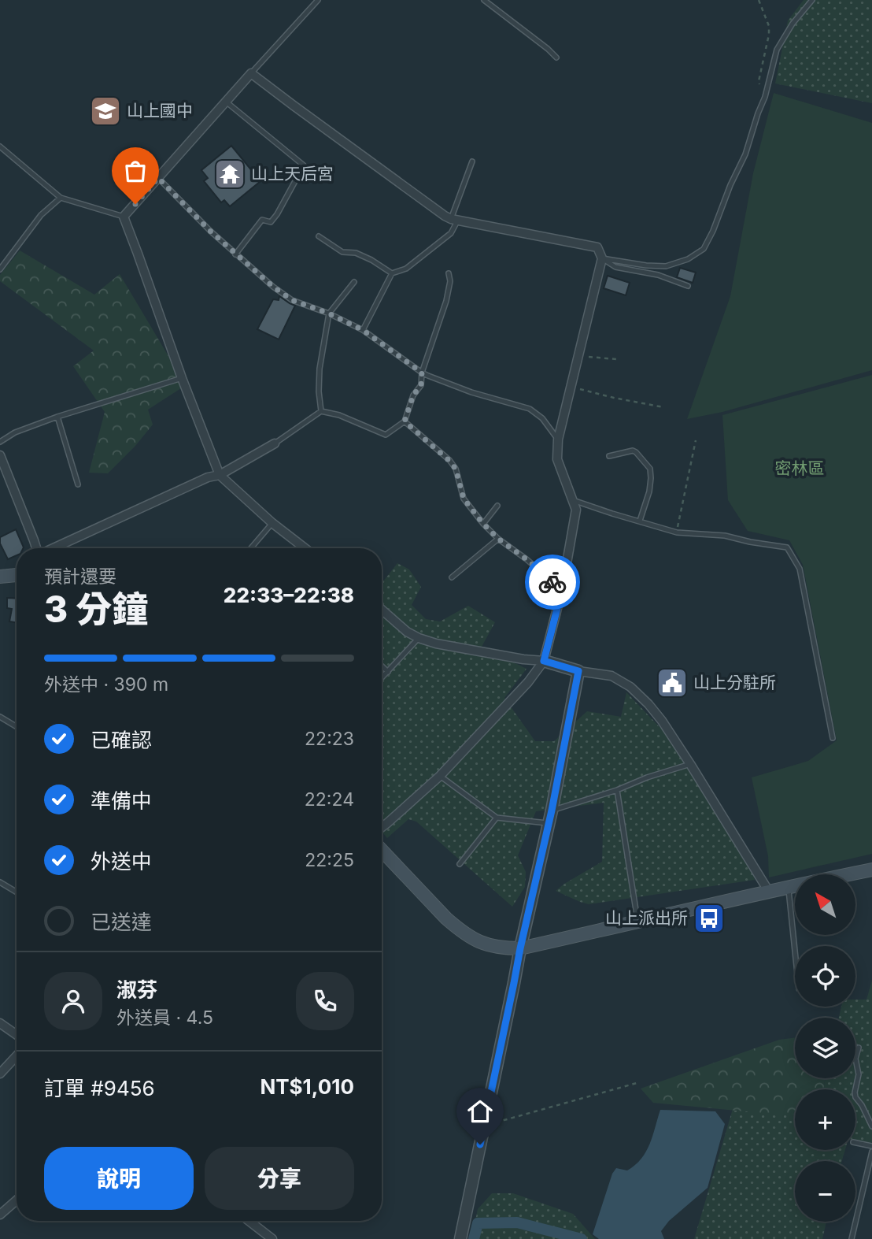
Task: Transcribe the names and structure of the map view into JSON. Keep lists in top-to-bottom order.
{
  "parks": ["密林區"],
  "places": {
    "school or university": ["山上國中"],
    "temple": ["山上天后宮"],
    "public building": ["山上分駐所"],
    "bus stop": ["山上派出所"]
  },
  "north": "top left",
  "page": {
    "heading": ["3 分鐘", "預計還要", "22:33–22:38"],
    "panel": [
      "淑芬",
      "外送員 · 4.5",
      "訂單 #9456",
      "NT$1,010"
    ],
    "bar": "外送中 · 390 m",
    "list": [
      ["已確認", "22:23"],
      ["準備中", "22:24"],
      ["外送中", "22:25"],
      "已送達"
    ],
    "map_buttons": ["+", "−"],
    "buttons": ["說明", "分享"]
  }
}
